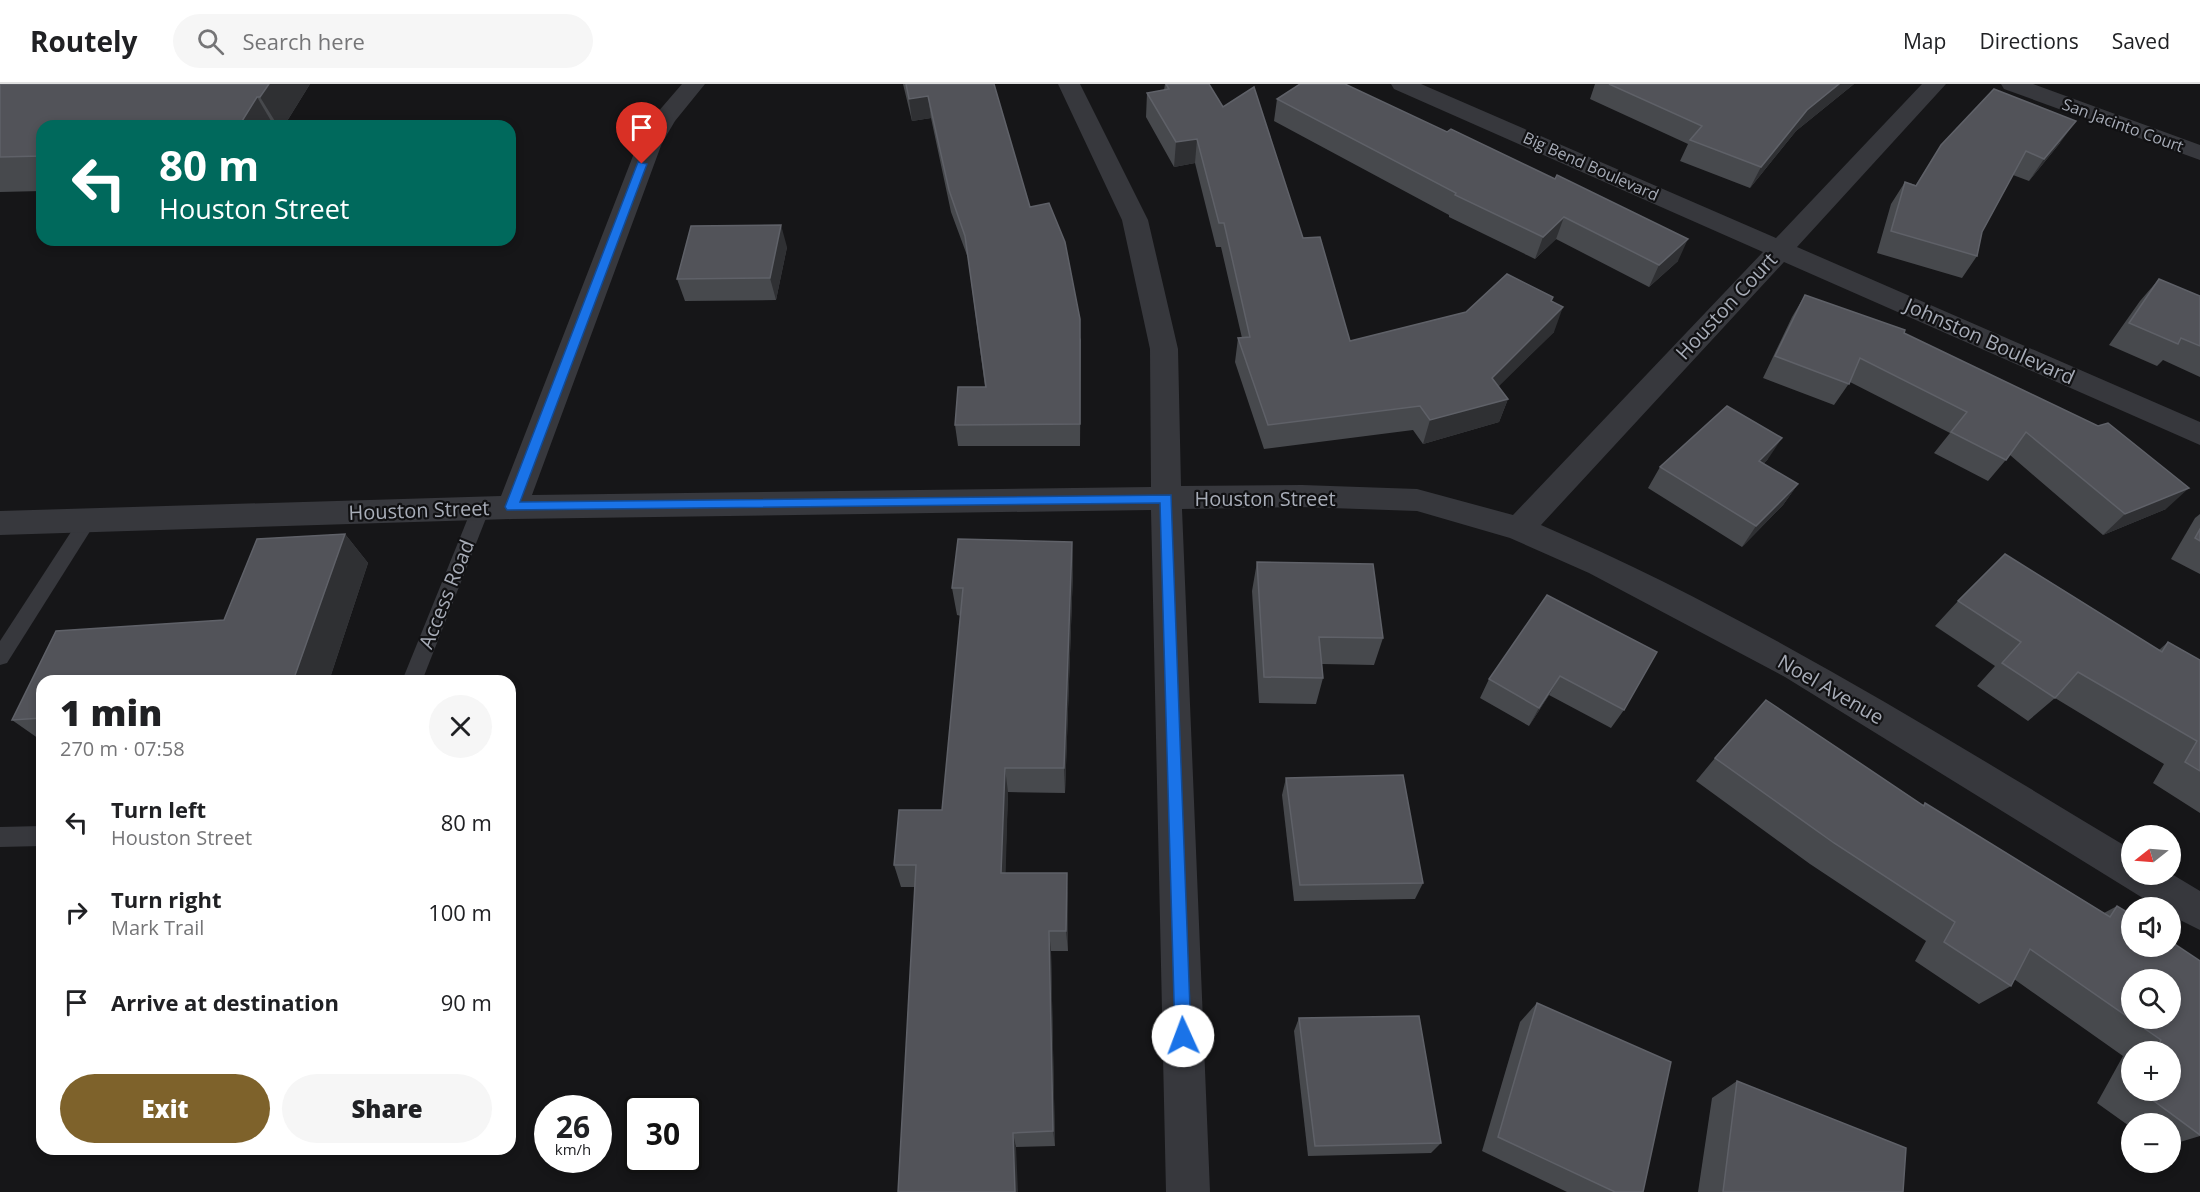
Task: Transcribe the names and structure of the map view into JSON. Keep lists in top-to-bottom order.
{
  "streets": {
    "street": [
      "San Jacinto Court",
      "Big Bend Boulevard",
      "Houston Court",
      "Johnston Boulevard",
      "Houston Street",
      "Noel Avenue"
    ],
    "lane": ["Access Road"]
  },
  "crossings": [
    ["Big Bend Boulevard", "Houston Court"],
    ["Big Bend Boulevard", "Johnston Boulevard"],
    ["Houston Court", "Johnston Boulevard"],
    ["Houston Court", "Houston Street"],
    ["Houston Court", "Noel Avenue"],
    ["Houston Street", "Access Road"],
    ["Houston Street", "Noel Avenue"]
  ],
  "north": "left",
  "page": {
    "header": "Routely",
    "search": "Search here",
    "nav": ["Map", "Directions", "Saved"],
    "turn": ["80 m", "Houston Street"],
    "heading": ["1 min", "270 m · 07:58"],
    "list": [
      {
        "name": "Turn left",
        "note": "Houston Street",
        "value": "80 m"
      },
      {
        "name": "Turn right",
        "note": "Mark Trail",
        "value": "100 m"
      },
      {
        "name": "Arrive at destination",
        "value": "90 m"
      }
    ],
    "map_buttons": ["+", "−"],
    "buttons": ["Exit", "Share"],
    "speed": "26 km/h",
    "limit": "30"
  }
}
